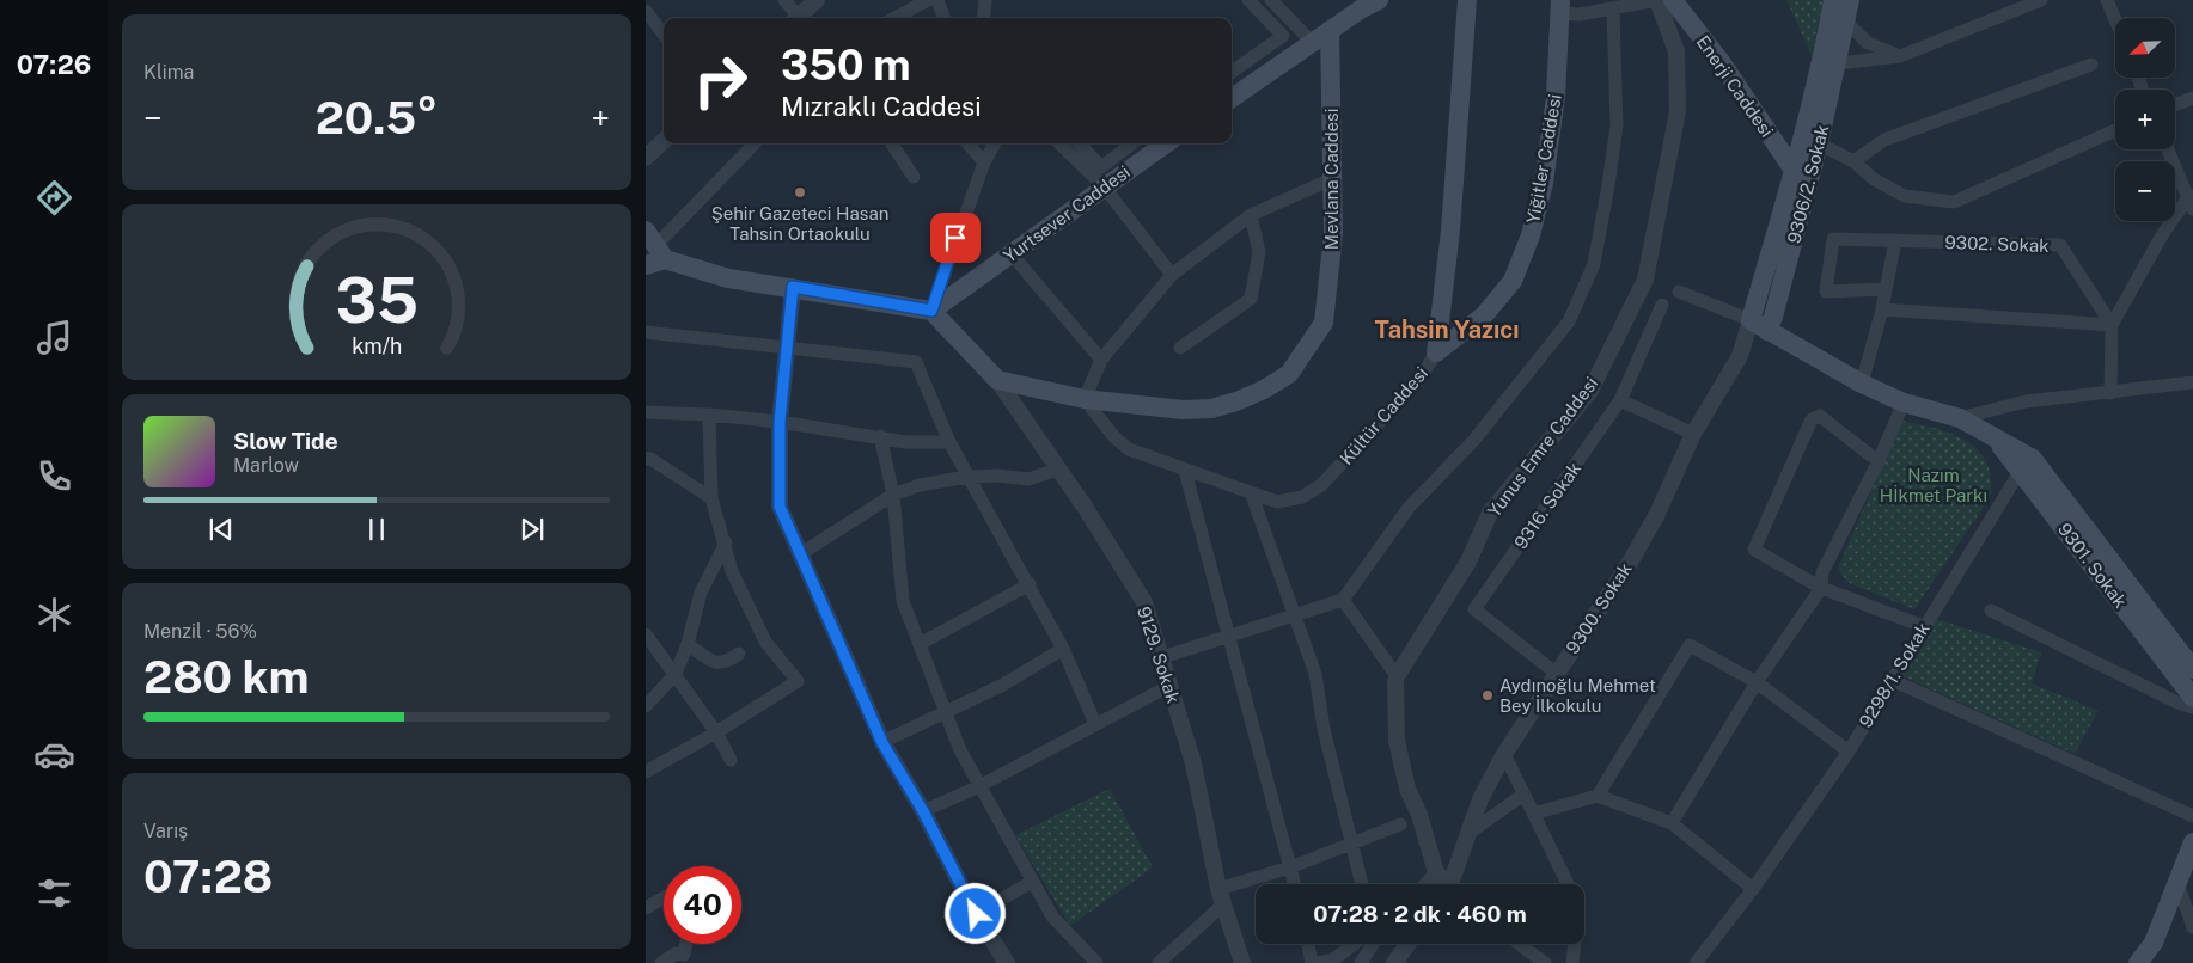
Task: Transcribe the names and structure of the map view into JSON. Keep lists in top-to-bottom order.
{
  "streets": {
    "main road": [
      "Enerji Caddesi",
      "Yiğitler Caddesi",
      "Mevlana Caddesi",
      "9306/2. Sokak",
      "Yurtsever Caddesi",
      "Kültür Caddesi",
      "9301. Sokak"
    ],
    "street": [
      "9302. Sokak",
      "Yunus Emre Caddesi",
      "9316. Sokak",
      "9300. Sokak",
      "9129. Sokak",
      "9298/1. Sokak"
    ]
  },
  "crossings": [
    ["Enerji Caddesi", "9306/2. Sokak"],
    ["Yiğitler Caddesi", "Kültür Caddesi"],
    ["Mevlana Caddesi", "Kültür Caddesi"],
    ["Mevlana Caddesi", "9129. Sokak"],
    ["9306/2. Sokak", "9301. Sokak"],
    ["9306/2. Sokak", "9300. Sokak"],
    ["9316. Sokak", "9300. Sokak"],
    ["9301. Sokak", "9298/1. Sokak"]
  ],
  "districts": ["Tahsin Yazıcı"],
  "parks": ["Nazım Hİkmet Parkı"],
  "places": ["Şehir Gazeteci Hasan Tahsin Ortaokulu", "Aydınoğlu Mehmet Bey İlkokulu"],
  "north": "bottom left",
  "page": {
    "tabs": "07:26",
    "tile": [
      "Klima",
      ["Menzil · 56%", "280 km"],
      ["Varış", "07:28"]
    ],
    "map_buttons": ["+", "−"],
    "turn": ["350 m", "Mızraklı Caddesi"],
    "heat": ["−", "20.5°", "+"],
    "song": ["Slow Tide", "Marlow"],
    "limit": "40",
    "trip": "07:28 · 2 dk · 460 m",
    "gauge": ["35", "km/h"]
  }
}
